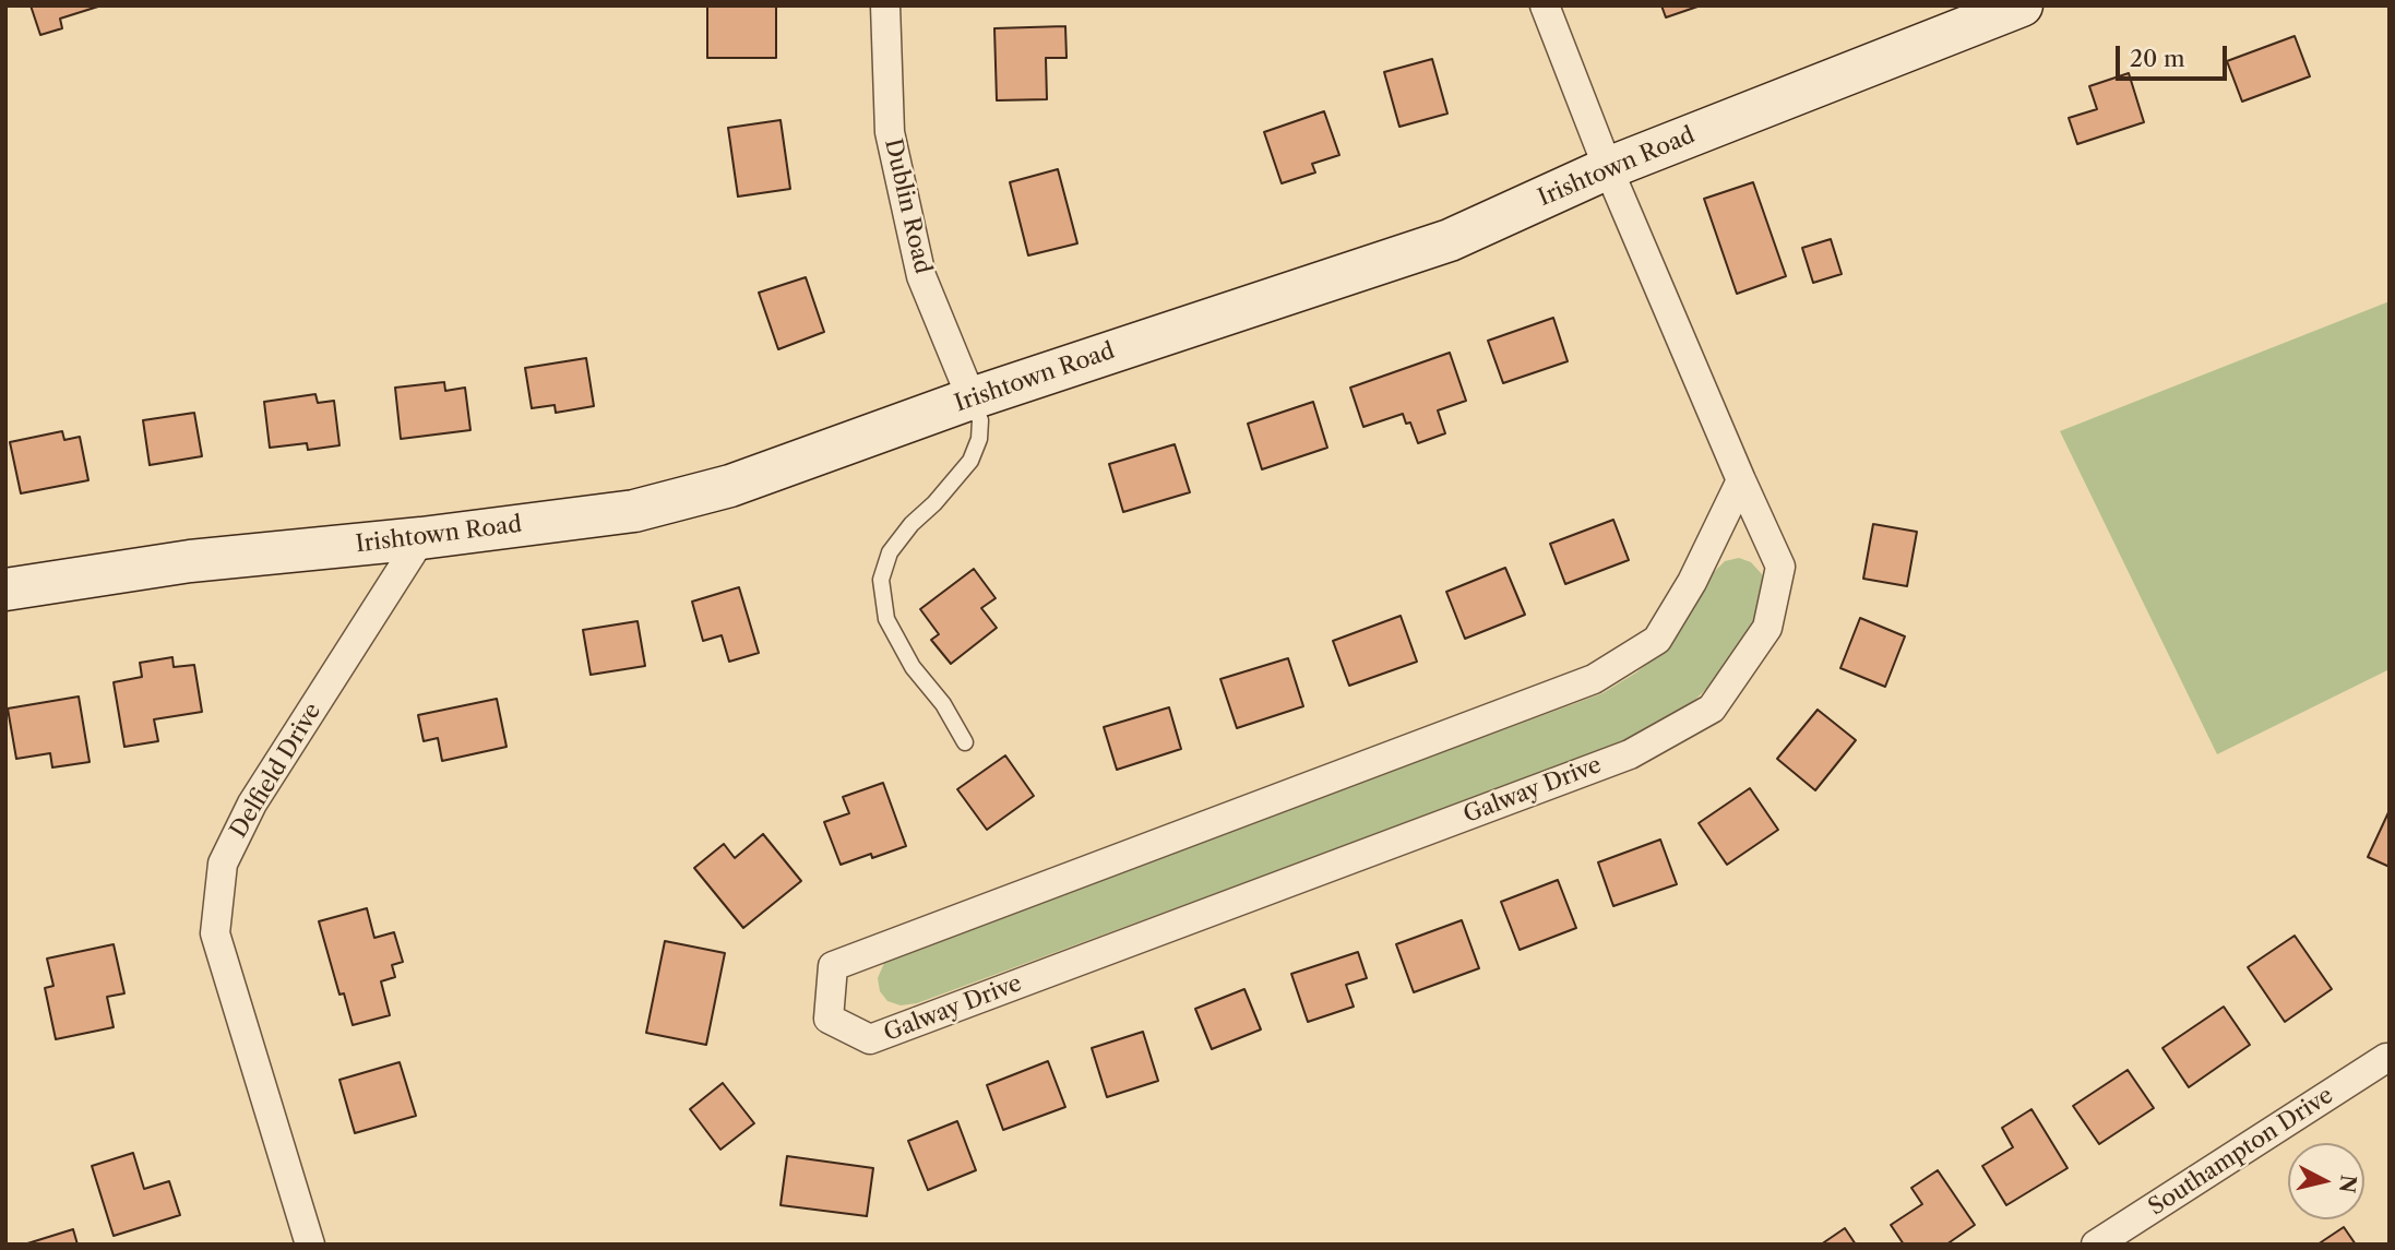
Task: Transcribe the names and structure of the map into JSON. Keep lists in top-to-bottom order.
{
  "streets": {
    "street": [
      "Irishtown Road",
      "Dublin Road",
      "Delfield Drive",
      "Galway Drive",
      "Southampton Drive"
    ]
  },
  "crossings": [
    ["Irishtown Road", "Dublin Road"],
    ["Irishtown Road", "Delfield Drive"],
    ["Irishtown Road", "Galway Drive"]
  ],
  "scale_bar": "20 m",
  "north": "right"
}
